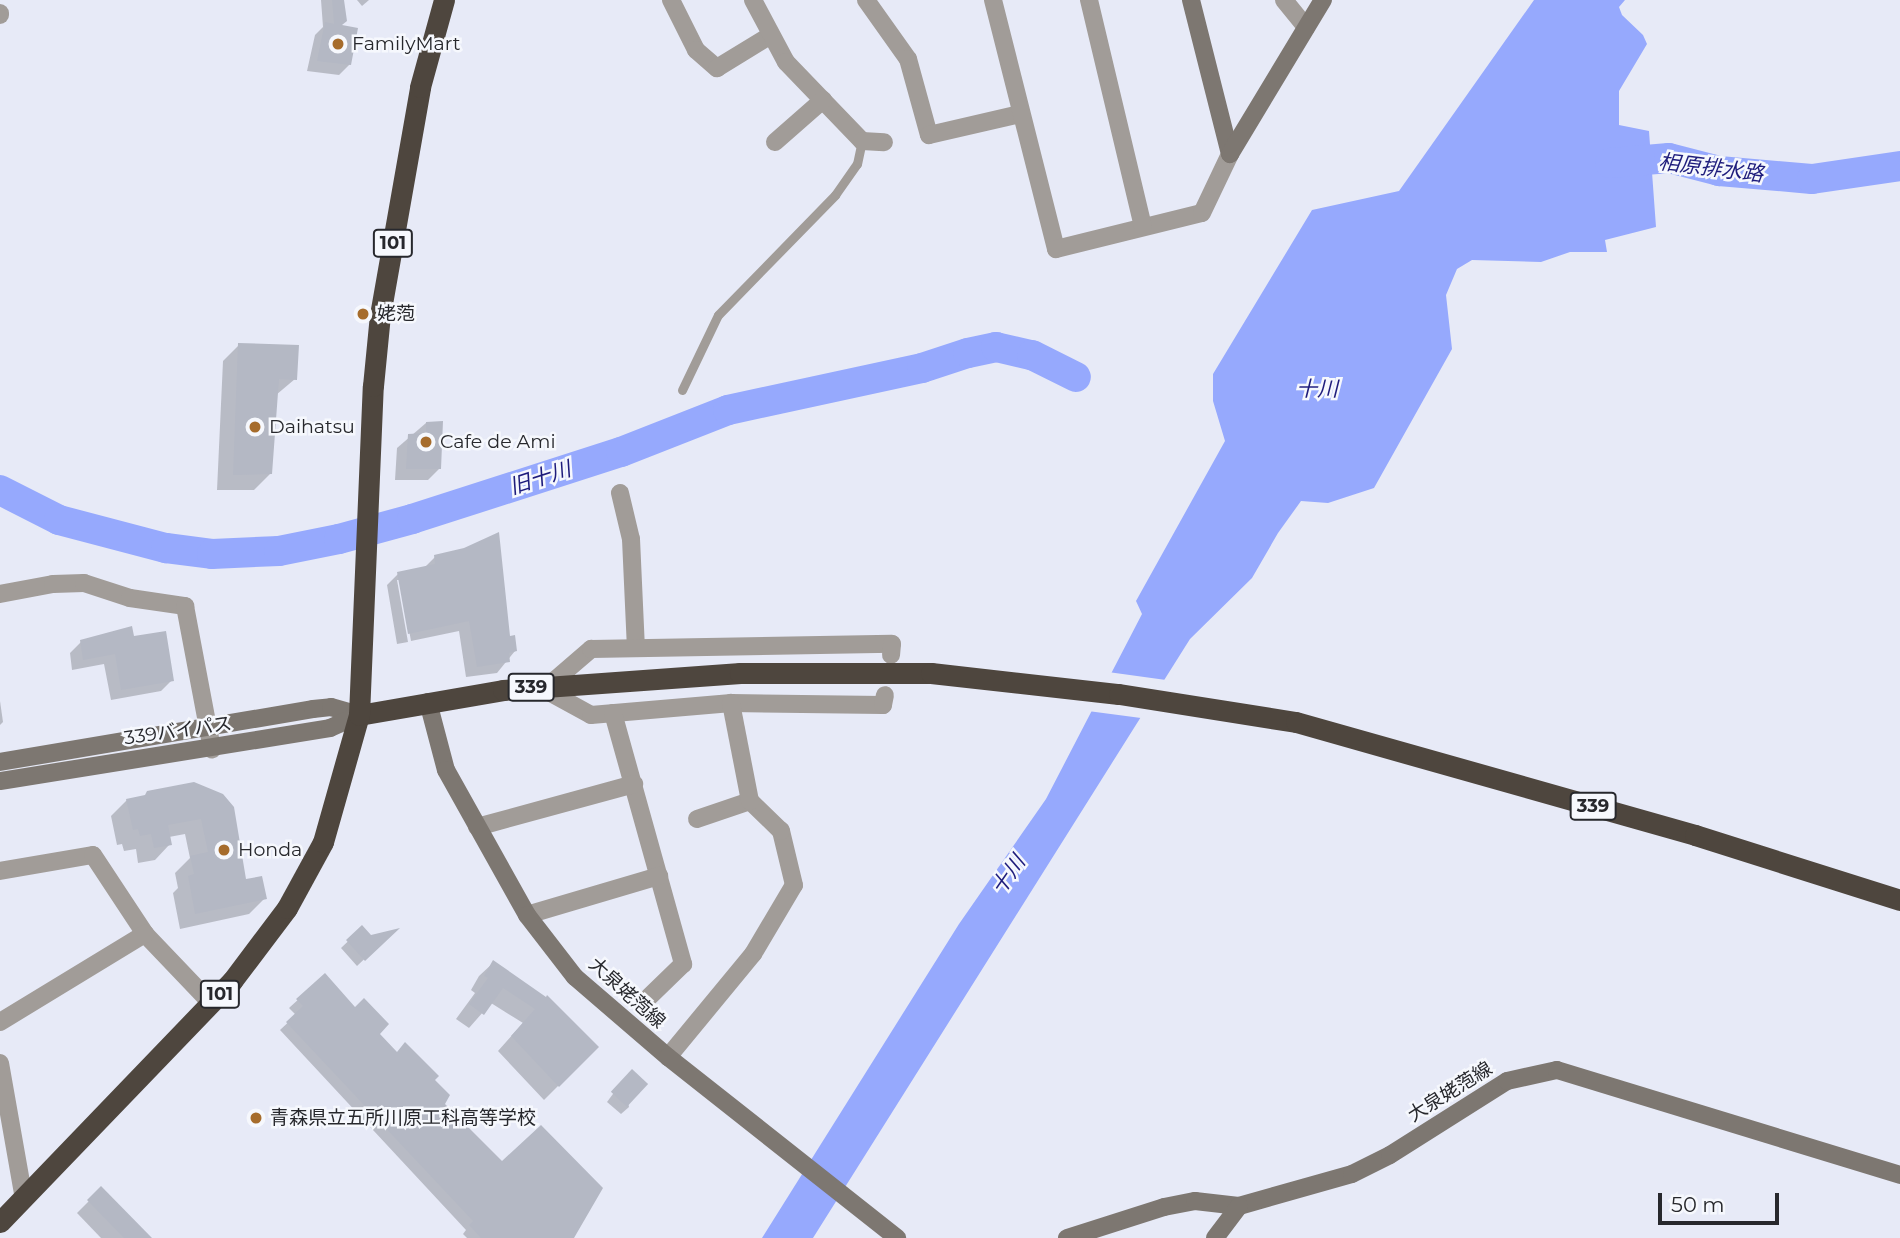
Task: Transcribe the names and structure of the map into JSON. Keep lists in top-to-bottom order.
{
  "streets": {
    "highway": ["101", "339"],
    "main road": ["339バイパス", "大泉姥萢線"]
  },
  "crossings": [
    ["101", "339"],
    ["101", "339バイパス"],
    ["339", "339バイパス"],
    ["339", "大泉姥萢線"]
  ],
  "water": ["相原排水路", "十川", "旧十川"],
  "places": [
    "FamilyMart",
    "姥萢",
    "Daihatsu",
    "Cafe de Ami",
    "Honda",
    "青森県立五所川原工科高等学校"
  ],
  "scale_bar": "50 m"
}
